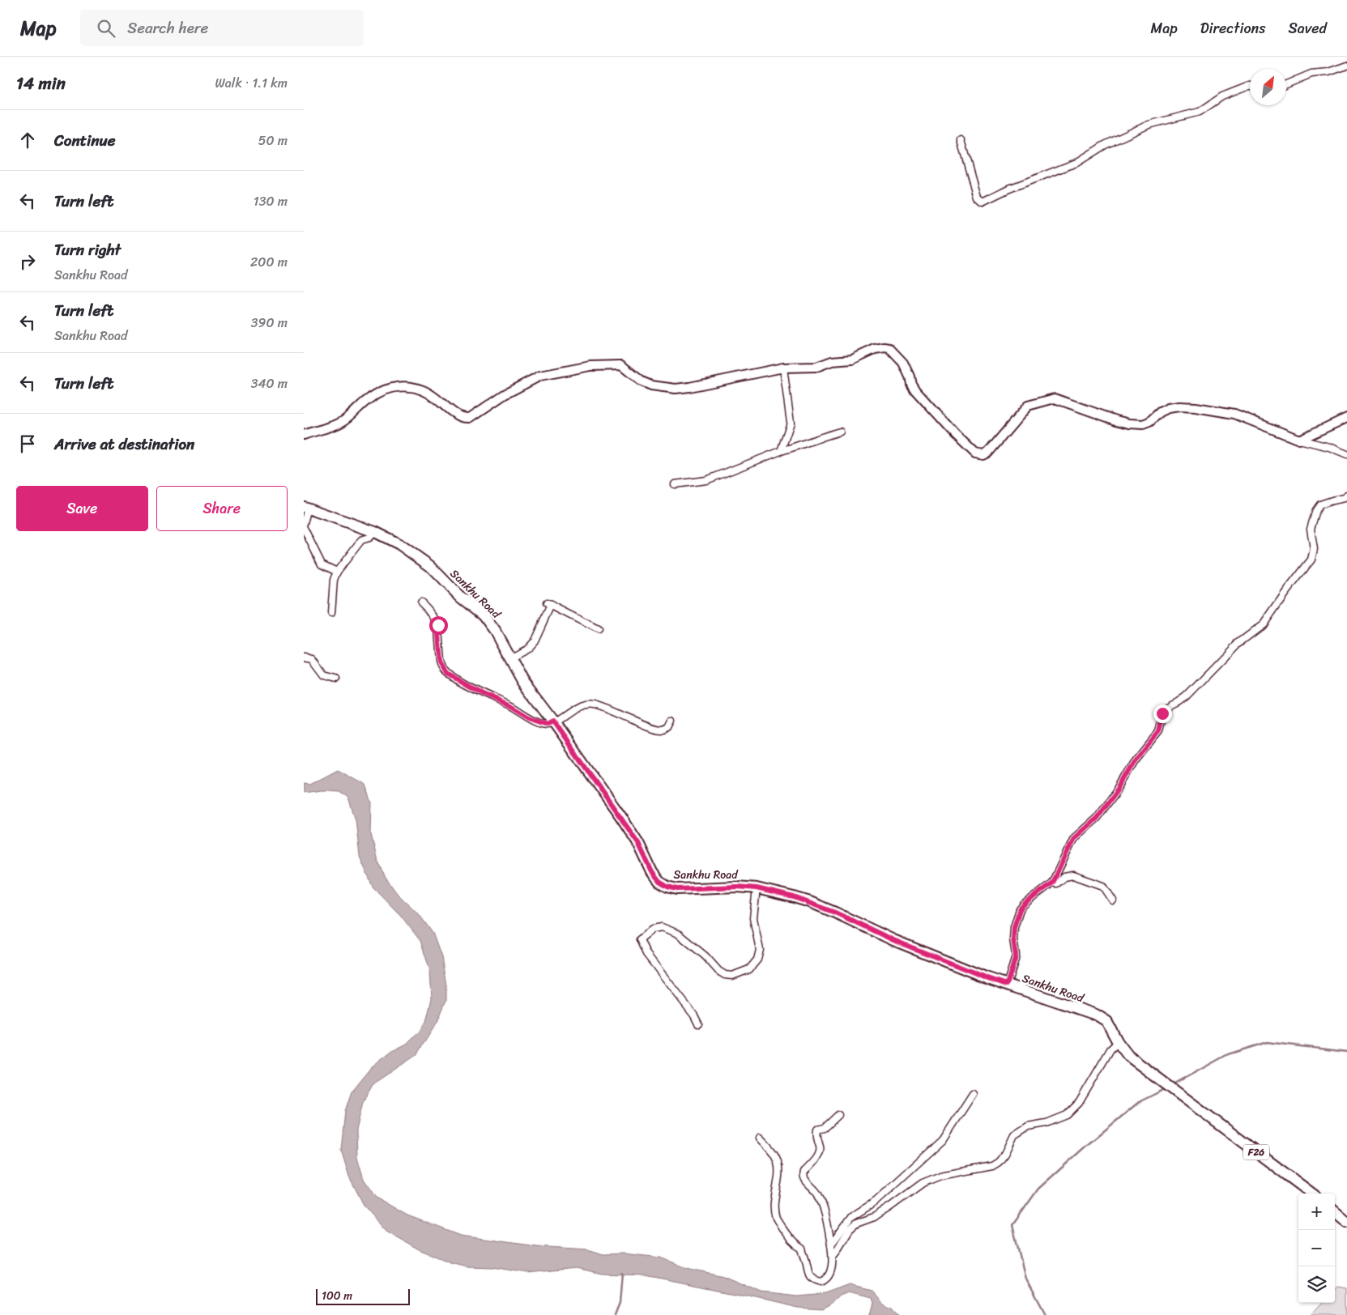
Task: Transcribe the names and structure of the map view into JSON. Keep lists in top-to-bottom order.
{
  "streets": {
    "main road": ["Sankhu Road", "F26"]
  },
  "scale_bar": "100 m",
  "north": "top right",
  "page": {
    "header": "Map",
    "search": "Search here",
    "nav": ["Map", "Directions", "Saved"],
    "heading": ["14 min", "Walk · 1.1 km"],
    "list": [
      ["Continue", "50 m"],
      ["Turn left", "130 m"],
      ["Turn right", "Sankhu Road", "200 m"],
      ["Turn left", "Sankhu Road", "390 m"],
      ["Turn left", "340 m"],
      "Arrive at destination"
    ],
    "buttons": ["Save", "Share"],
    "map_buttons": ["+", "−"],
    "scale": "100 m"
  }
}
